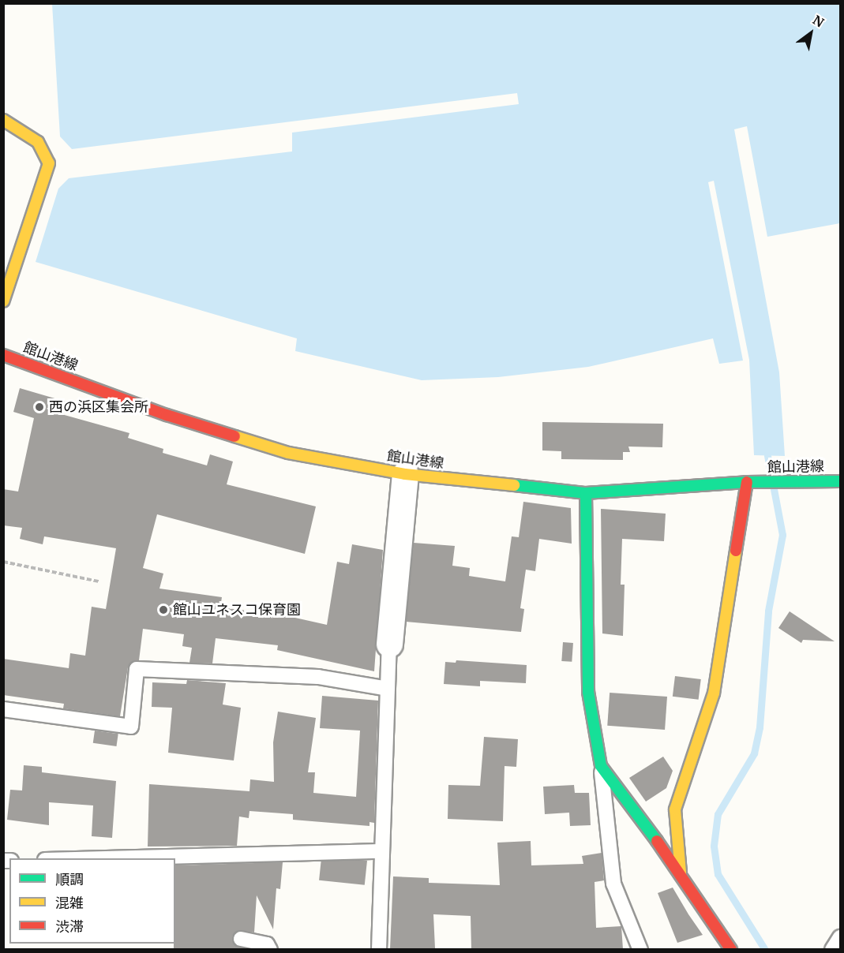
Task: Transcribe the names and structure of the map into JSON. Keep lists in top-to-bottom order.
{
  "streets": {
    "street": ["館山港線"]
  },
  "places": ["西の浜区集会所", "館山ユネスコ保育園"],
  "legend": ["順調", "混雑", "渋滞"],
  "north": "top right"
}
